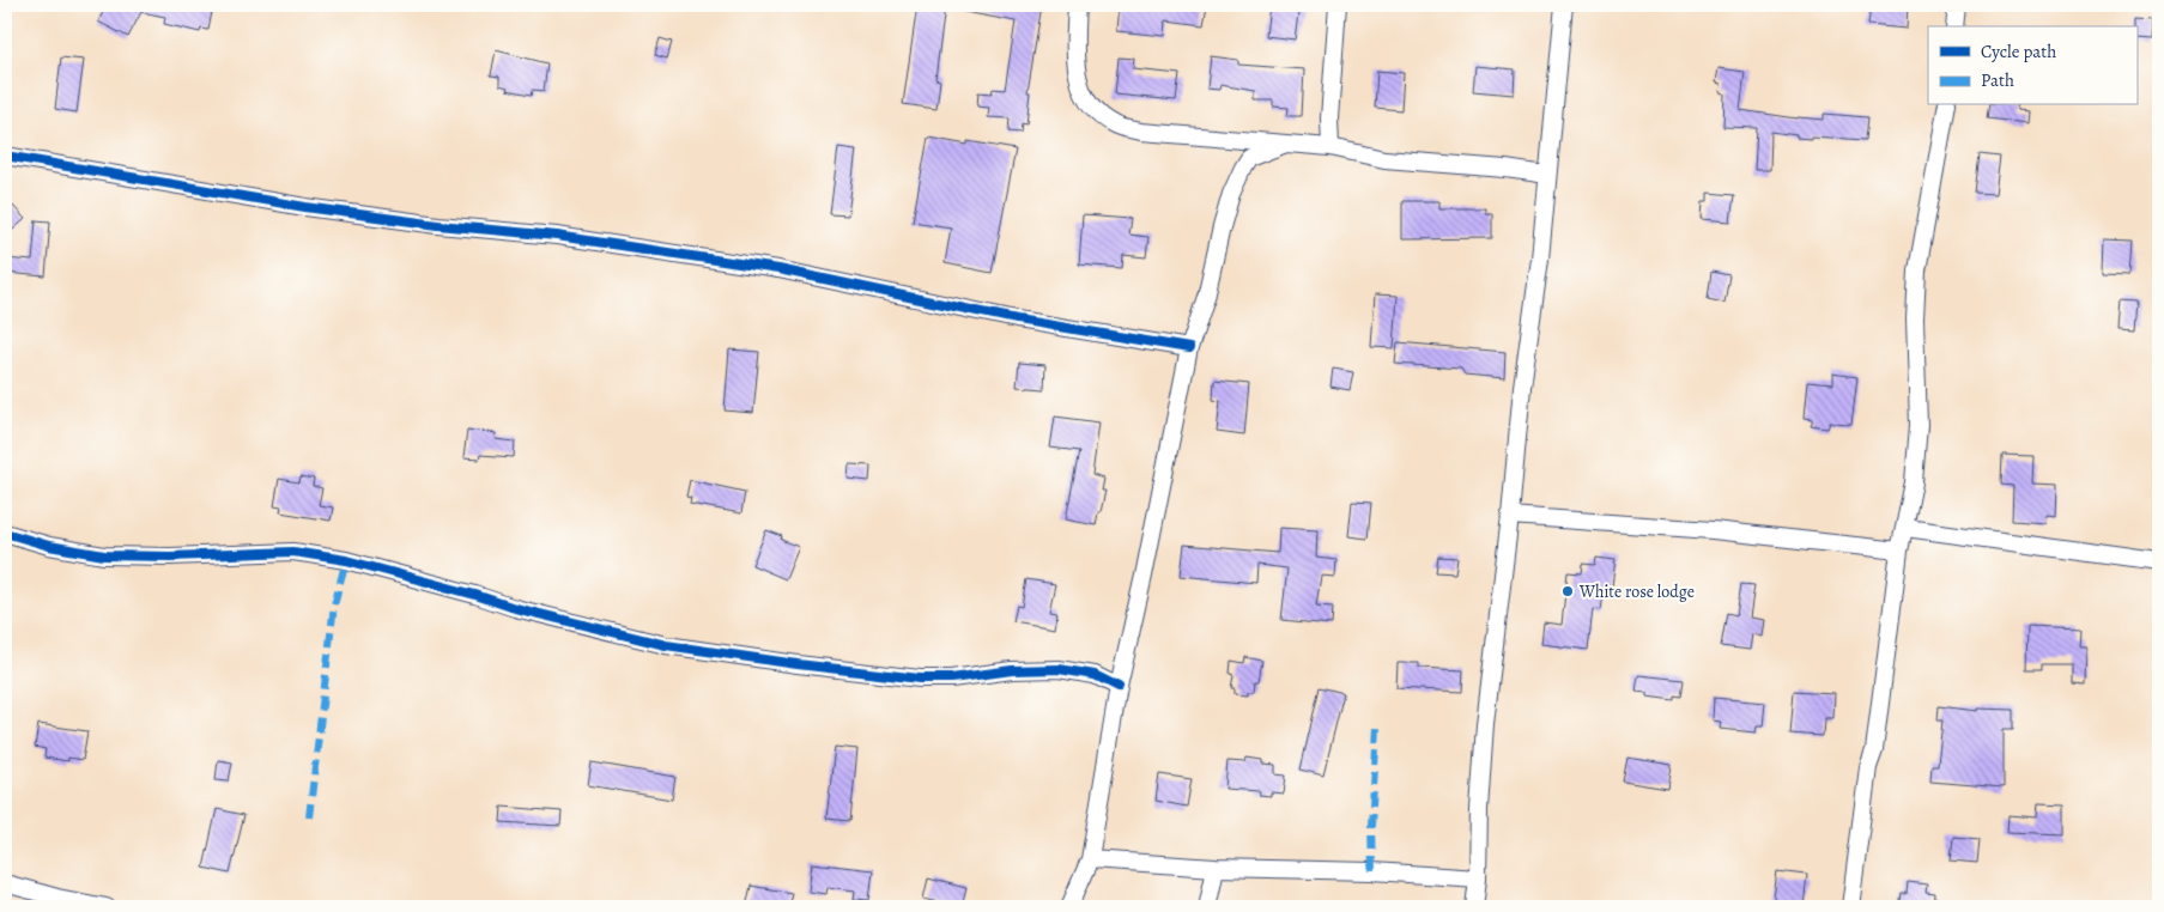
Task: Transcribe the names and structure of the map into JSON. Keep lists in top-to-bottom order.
{
  "places": ["White rose lodge"],
  "legend": ["Cycle path", "Path"]
}
